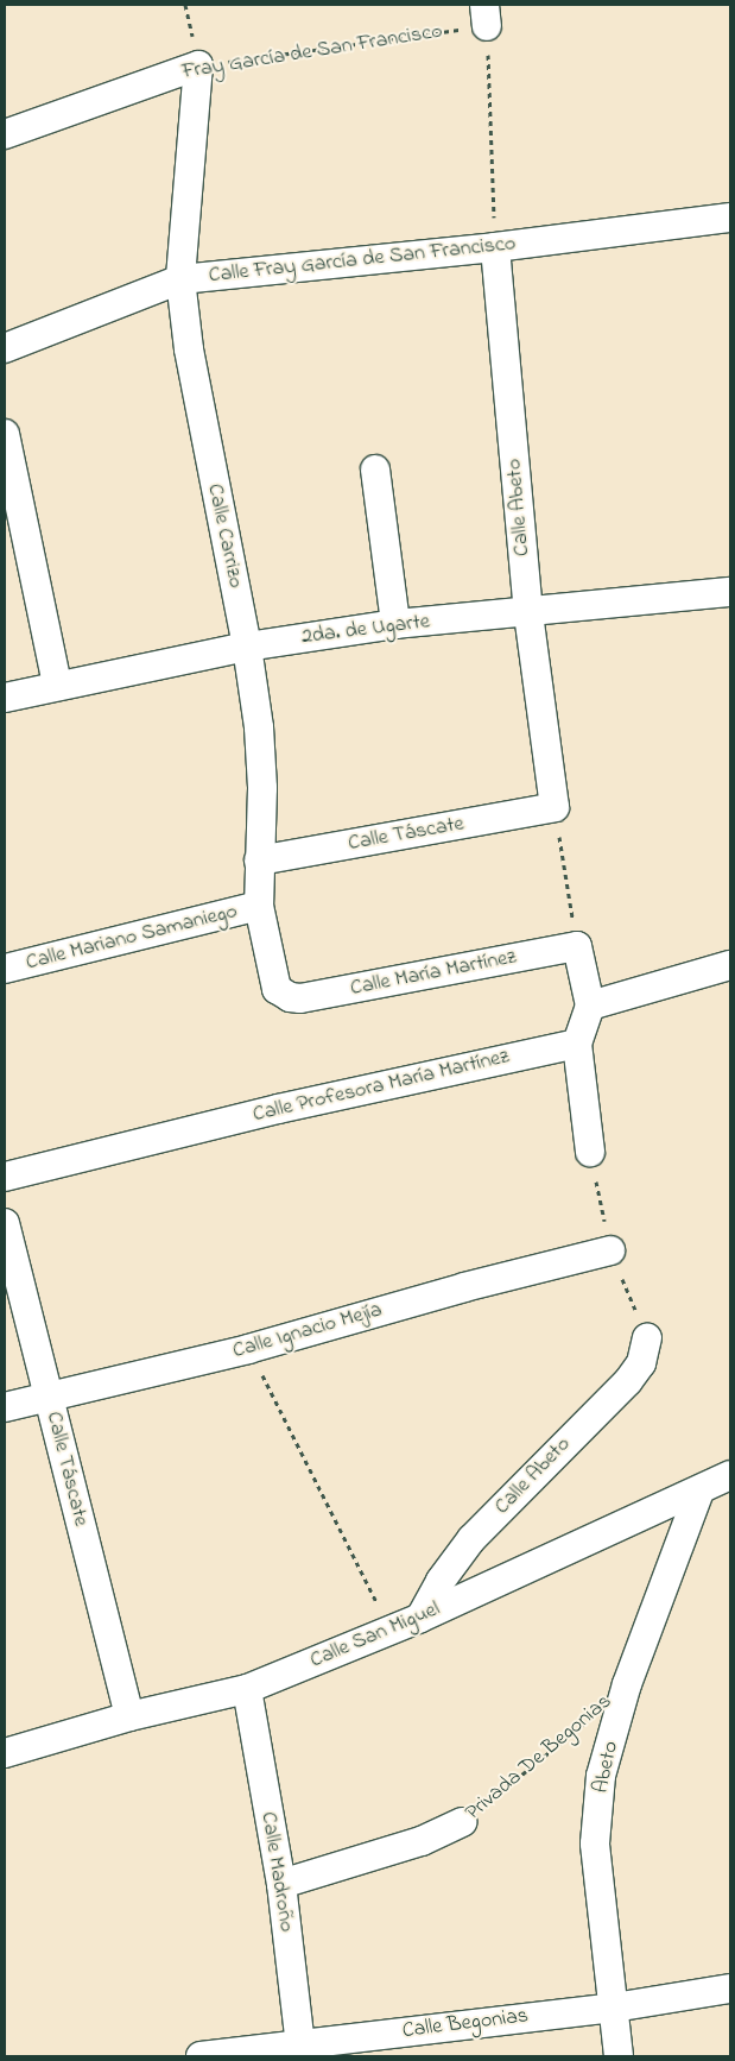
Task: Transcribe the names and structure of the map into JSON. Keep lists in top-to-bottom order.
{
  "streets": {
    "street": [
      "Fray García de San Francisco",
      "Calle Fray García de San Francisco",
      "Calle Abeto",
      "Calle Carrizo",
      "2da. de Ugarte",
      "Calle Táscate",
      "Calle Mariano Samaniego",
      "Calle María Martínez",
      "Calle Profesora María Martínez",
      "Calle Ignacio Mejía",
      "Calle San Miguel",
      "Privada De Begonias",
      "Abeto",
      "Calle Madroño",
      "Calle Begonias"
    ]
  },
  "crossings": [
    ["Fray García de San Francisco", "Calle Carrizo"],
    ["Calle Fray García de San Francisco", "Calle Abeto"],
    ["Calle Fray García de San Francisco", "Calle Carrizo"],
    ["Calle Abeto", "2da. de Ugarte"],
    ["Calle Abeto", "Calle Táscate"],
    ["Calle Abeto", "Calle San Miguel"],
    ["Calle Carrizo", "2da. de Ugarte"],
    ["Calle Carrizo", "Calle Táscate"],
    ["Calle Carrizo", "Calle Mariano Samaniego"],
    ["Calle Carrizo", "Calle María Martínez"],
    ["Calle Táscate", "Calle Ignacio Mejía"],
    ["Calle Táscate", "Calle San Miguel"],
    ["Calle San Miguel", "Abeto"],
    ["Calle San Miguel", "Calle Madroño"],
    ["Privada De Begonias", "Calle Madroño"],
    ["Abeto", "Calle Begonias"],
    ["Calle Madroño", "Calle Begonias"]
  ]
}
